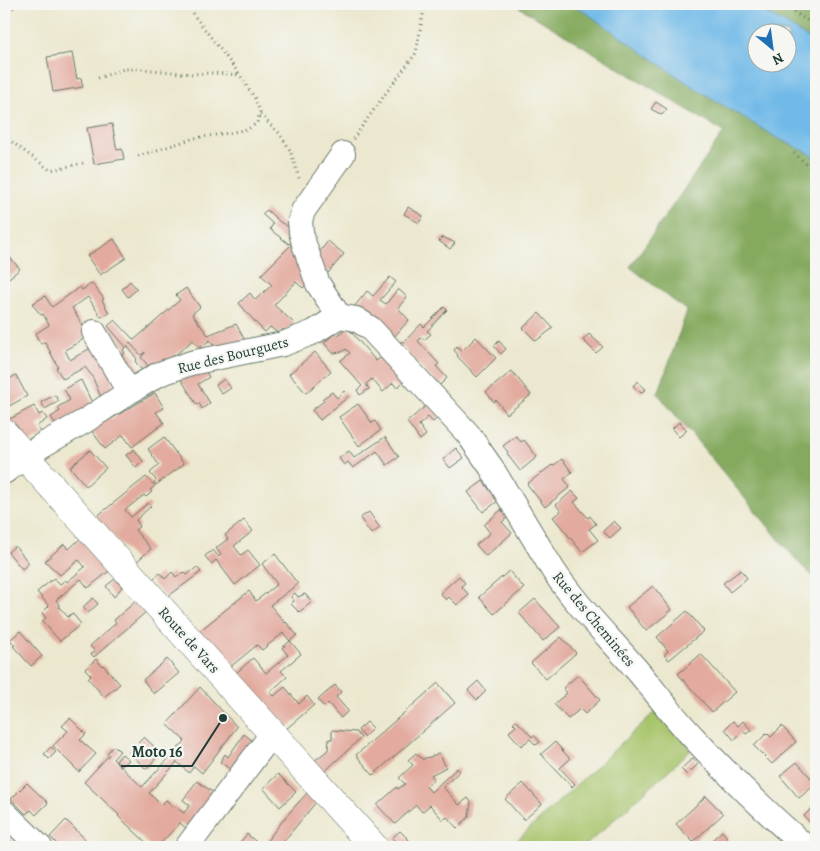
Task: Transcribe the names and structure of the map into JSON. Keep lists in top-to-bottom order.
{
  "streets": {
    "main road": ["Route de Vars"],
    "street": ["Rue des Bourguets", "Rue des Cheminées"]
  },
  "crossings": [
    ["Rue des Bourguets", "Rue des Cheminées"],
    ["Rue des Bourguets", "Route de Vars"]
  ],
  "places": ["Moto 16"],
  "north": "bottom right"
}
